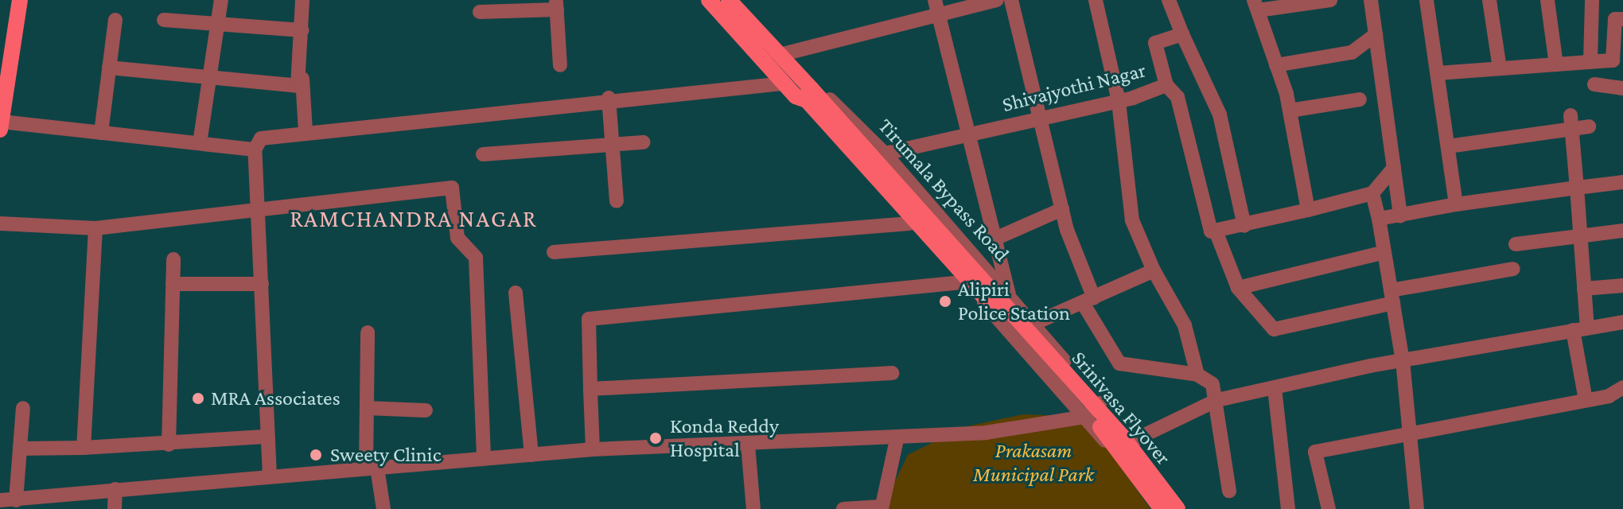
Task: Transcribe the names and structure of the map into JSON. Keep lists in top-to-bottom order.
{
  "streets": {
    "main road": ["Tirumala Bypass Road", "Srinivasa Flyover"],
    "street": ["Shivajyothi Nagar"]
  },
  "crossings": [
    ["Shivajyothi Nagar", "Tirumala Bypass Road"],
    ["Tirumala Bypass Road", "Srinivasa Flyover"]
  ],
  "districts": ["RAMCHANDRA NAGAR"],
  "parks": ["Prakasam Municipal Park"],
  "places": [
    "Alipiri Police Station",
    "MRA Associates",
    "Konda Reddy Hospital",
    "Sweety Clinic"
  ]
}
